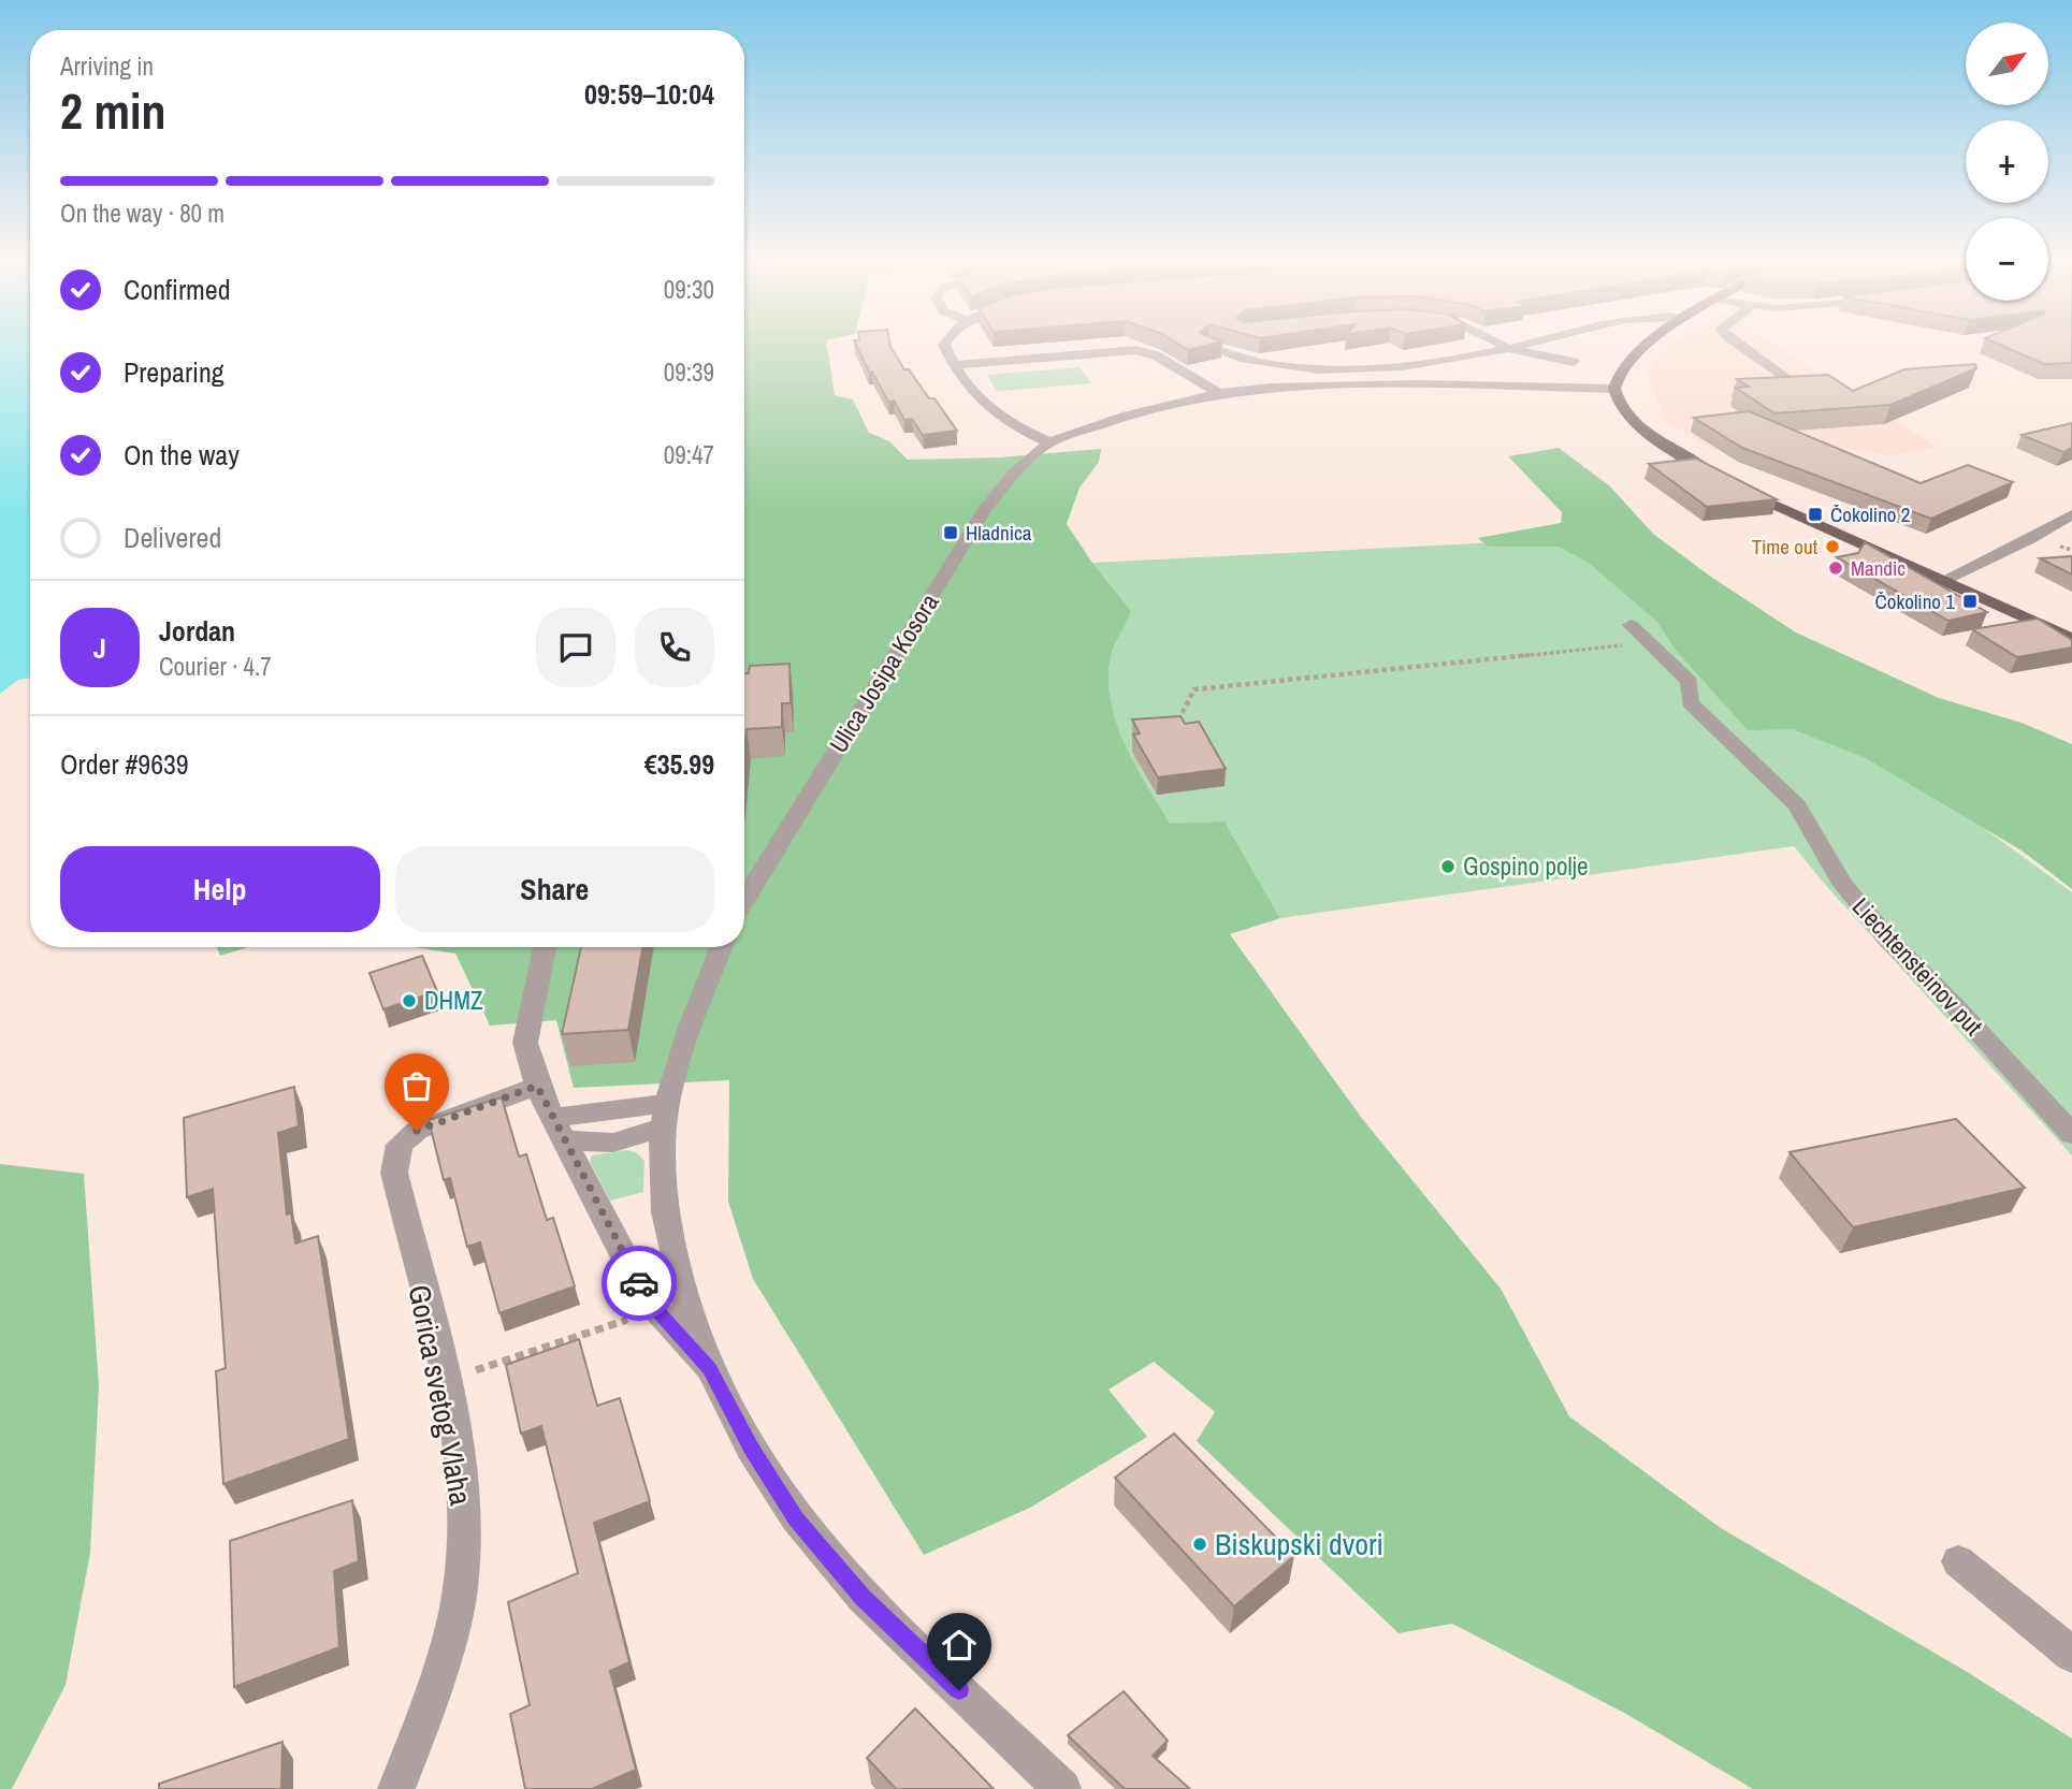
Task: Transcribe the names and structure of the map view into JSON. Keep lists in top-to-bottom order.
{
  "streets": {
    "street": ["Ulica Josipa Kosora", "Liechtensteinov put", "Gorica svetog Vlaha"]
  },
  "places": {
    "transit": ["Čokolino 2", "Hladnica", "Čokolino 1"],
    "other": [
      "Time out",
      "Mandic",
      "Gospino polje",
      "DHMZ",
      "Biskupski dvori"
    ]
  },
  "north": "top right",
  "page": {
    "map_buttons": ["+", "−"],
    "heading": ["2 min", "Arriving in", "09:59–10:04"],
    "panel": [
      "Jordan",
      "Courier · 4.7",
      "Order #9639",
      "€35.99"
    ],
    "bar": "On the way · 80 m",
    "list": [
      ["Confirmed", "09:30"],
      ["Preparing", "09:39"],
      ["On the way", "09:47"],
      "Delivered"
    ],
    "round": "J",
    "buttons": ["Help", "Share"]
  }
}
